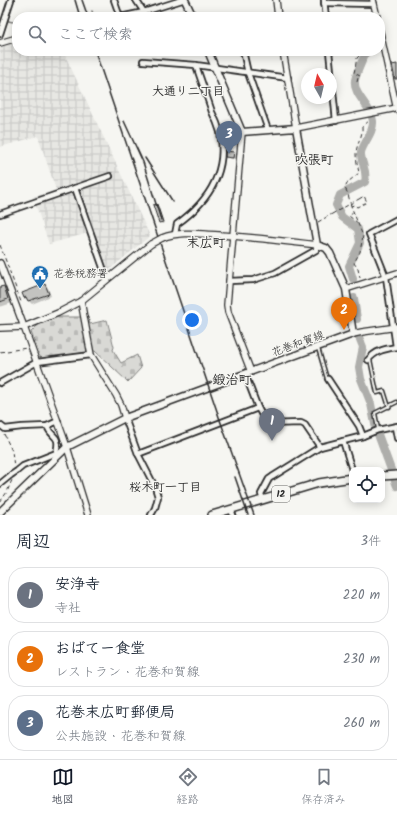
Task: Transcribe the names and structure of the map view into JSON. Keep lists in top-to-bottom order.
{
  "streets": {
    "main road": ["花巻和賀線", "12"]
  },
  "districts": [
    "大通り二丁目",
    "吹張町",
    "末広町",
    "鍛治町",
    "桜木町一丁目"
  ],
  "places": {
    "public building": ["花巻税務署"]
  },
  "north": "top",
  "page": {
    "search": "ここで検索",
    "pins": ["3", "2", "1"],
    "heading": ["周辺", "3件"],
    "list": [
      {
        "mark": "1",
        "name": "安浄寺",
        "note": "寺社",
        "value": "220 m"
      },
      {
        "mark": "2",
        "name": "おばてー食堂",
        "note": "レストラン · 花巻和賀線",
        "value": "230 m"
      },
      {
        "mark": "3",
        "name": "花巻末広町郵便局",
        "note": "公共施設 · 花巻和賀線",
        "value": "260 m"
      }
    ],
    "nav": ["地図", "経路", "保存済み"]
  }
}
